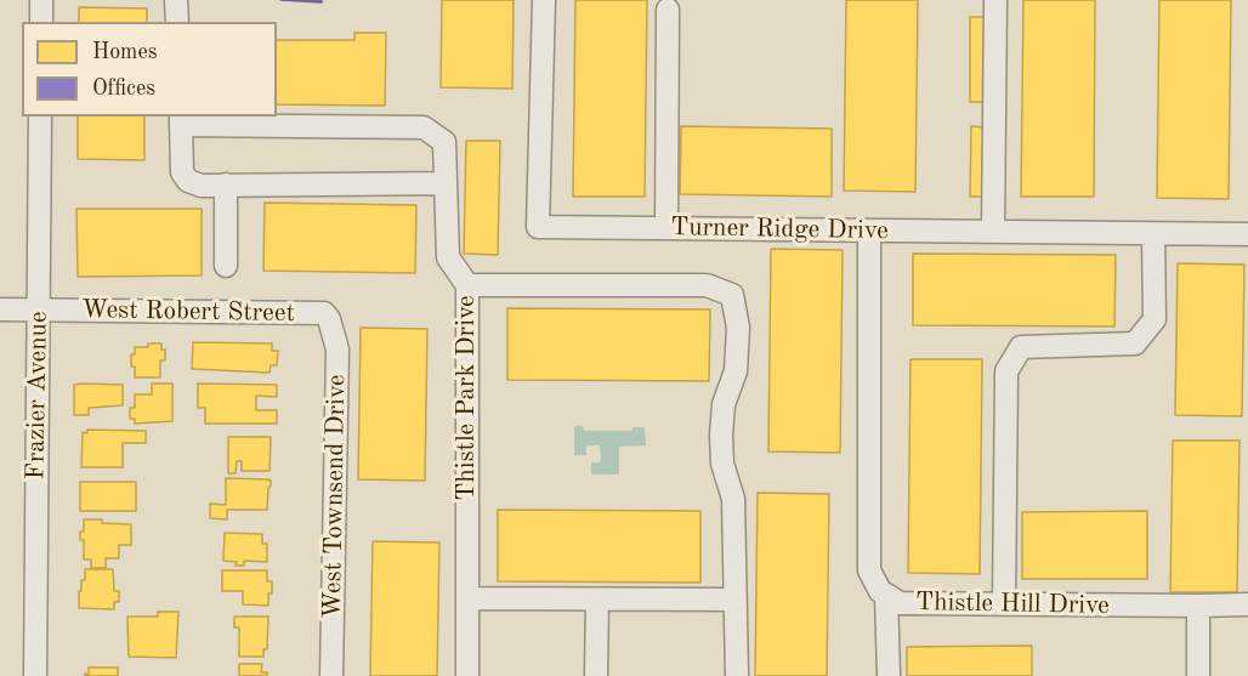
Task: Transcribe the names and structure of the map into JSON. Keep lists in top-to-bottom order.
{
  "streets": {
    "street": [
      "Turner Ridge Drive",
      "West Robert Street",
      "Frazier Avenue",
      "Thistle Park Drive",
      "West Townsend Drive",
      "Thistle Hill Drive"
    ]
  },
  "crossings": [
    ["Turner Ridge Drive", "Thistle Hill Drive"],
    ["West Robert Street", "Frazier Avenue"],
    ["West Robert Street", "West Townsend Drive"]
  ],
  "legend": ["Homes", "Offices"]
}
